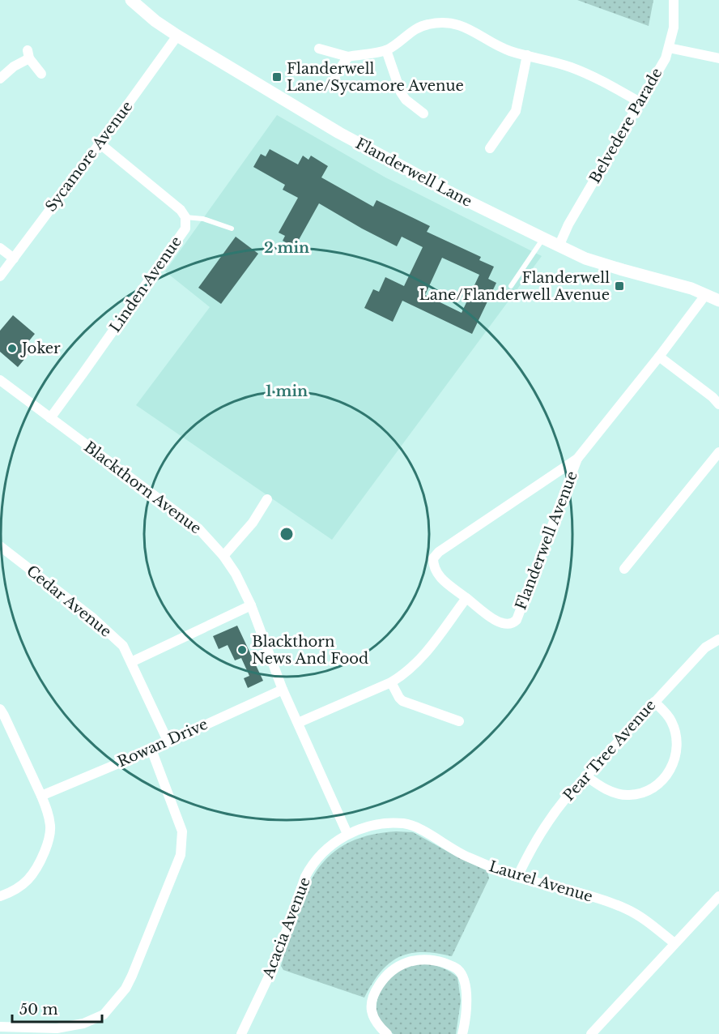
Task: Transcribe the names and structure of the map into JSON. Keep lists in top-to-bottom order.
{
  "streets": {
    "street": [
      "Belvedere Parade",
      "Sycamore Avenue",
      "Flanderwell Lane",
      "Linden Avenue",
      "Blackthorn Avenue",
      "Flanderwell Avenue",
      "Cedar Avenue",
      "Rowan Drive",
      "Pear Tree Avenue",
      "Laurel Avenue",
      "Acacia Avenue"
    ]
  },
  "crossings": [
    ["Belvedere Parade", "Flanderwell Lane"],
    ["Sycamore Avenue", "Flanderwell Lane"],
    ["Sycamore Avenue", "Linden Avenue"],
    ["Flanderwell Lane", "Flanderwell Avenue"],
    ["Linden Avenue", "Blackthorn Avenue"],
    ["Blackthorn Avenue", "Rowan Drive"],
    ["Blackthorn Avenue", "Laurel Avenue"],
    ["Blackthorn Avenue", "Acacia Avenue"],
    ["Cedar Avenue", "Rowan Drive"],
    ["Pear Tree Avenue", "Laurel Avenue"],
    ["Laurel Avenue", "Acacia Avenue"]
  ],
  "places": {
    "transit": ["Flanderwell Lane/Sycamore Avenue", "Flanderwell Lane/Flanderwell Avenue"],
    "other": ["Joker", "Blackthorn News And Food"]
  },
  "scale_bar": "50 m",
  "rings": ["2 min", "1 min"]
}
